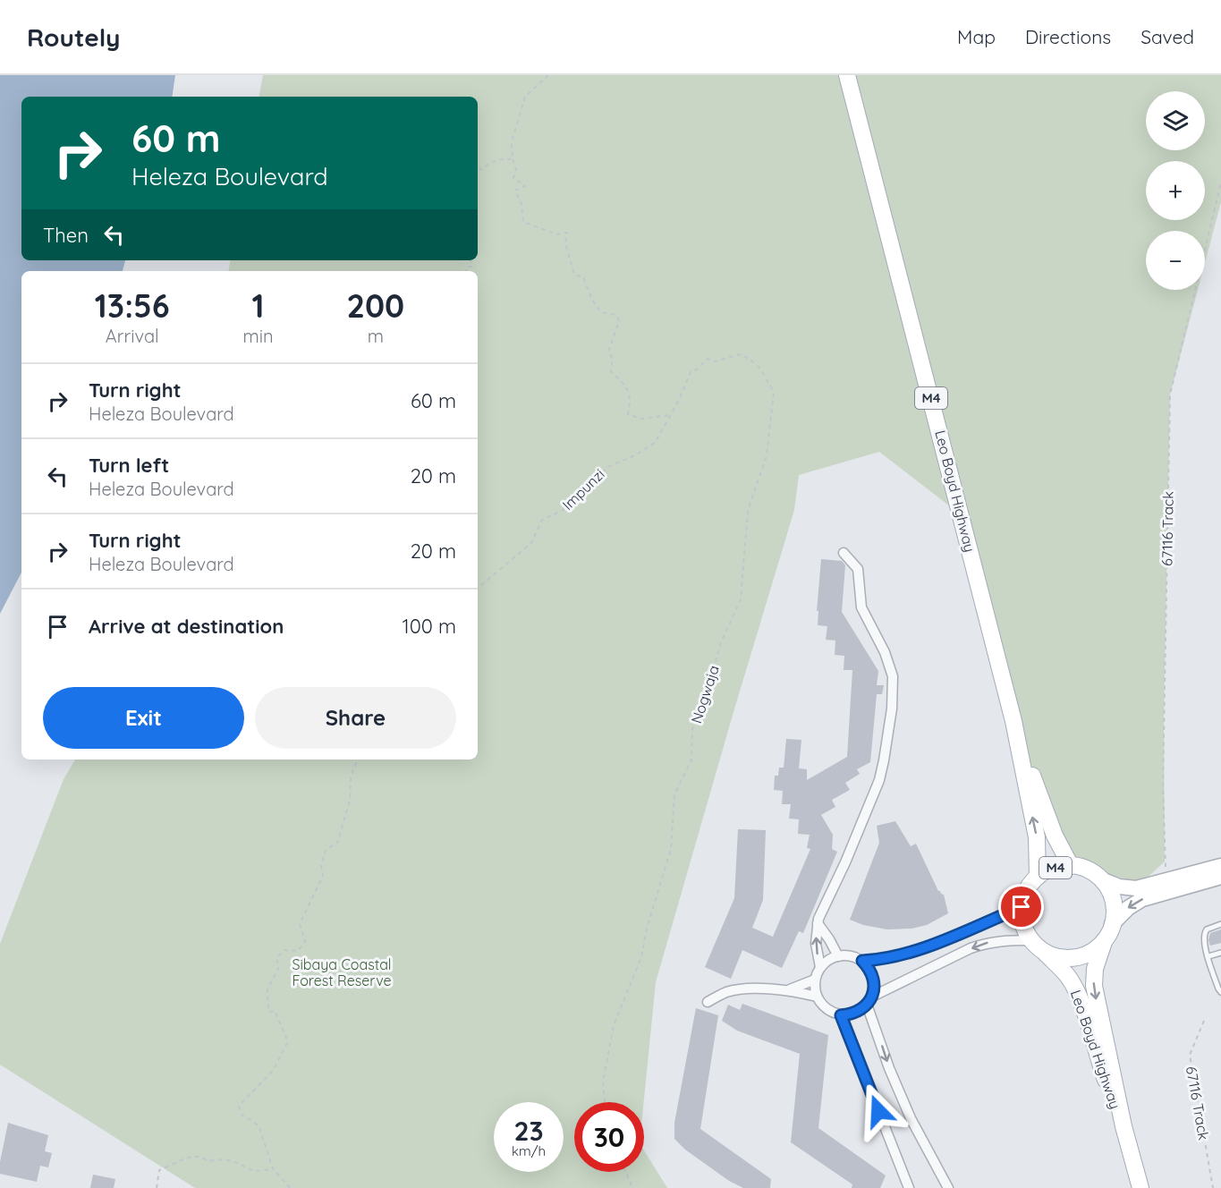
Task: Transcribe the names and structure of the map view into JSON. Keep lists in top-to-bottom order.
{
  "streets": {
    "main road": ["M4", "Leo Boyd Highway"],
    "path": ["Impunzi", "67116 Track", "Nogwaja"]
  },
  "crossings": [
    ["M4", "Leo Boyd Highway"],
    ["Impunzi", "Nogwaja"]
  ],
  "parks": ["Sibaya Coastal Forest Reserve"],
  "page": {
    "header": "Routely",
    "nav": ["Map", "Directions", "Saved"],
    "map_buttons": ["+", "−"],
    "turn": ["60 m", "Heleza Boulevard"],
    "then": "Then",
    "eta": [
      "13:56",
      "Arrival",
      "1",
      "min",
      "200",
      "m"
    ],
    "list": [
      {
        "name": "Turn right",
        "note": "Heleza Boulevard",
        "value": "60 m"
      },
      {
        "name": "Turn left",
        "note": "Heleza Boulevard",
        "value": "20 m"
      },
      {
        "name": "Turn right",
        "note": "Heleza Boulevard",
        "value": "20 m"
      },
      {
        "name": "Arrive at destination",
        "value": "100 m"
      }
    ],
    "buttons": ["Exit", "Share"],
    "speed": "23 km/h",
    "limit": "30"
  }
}
